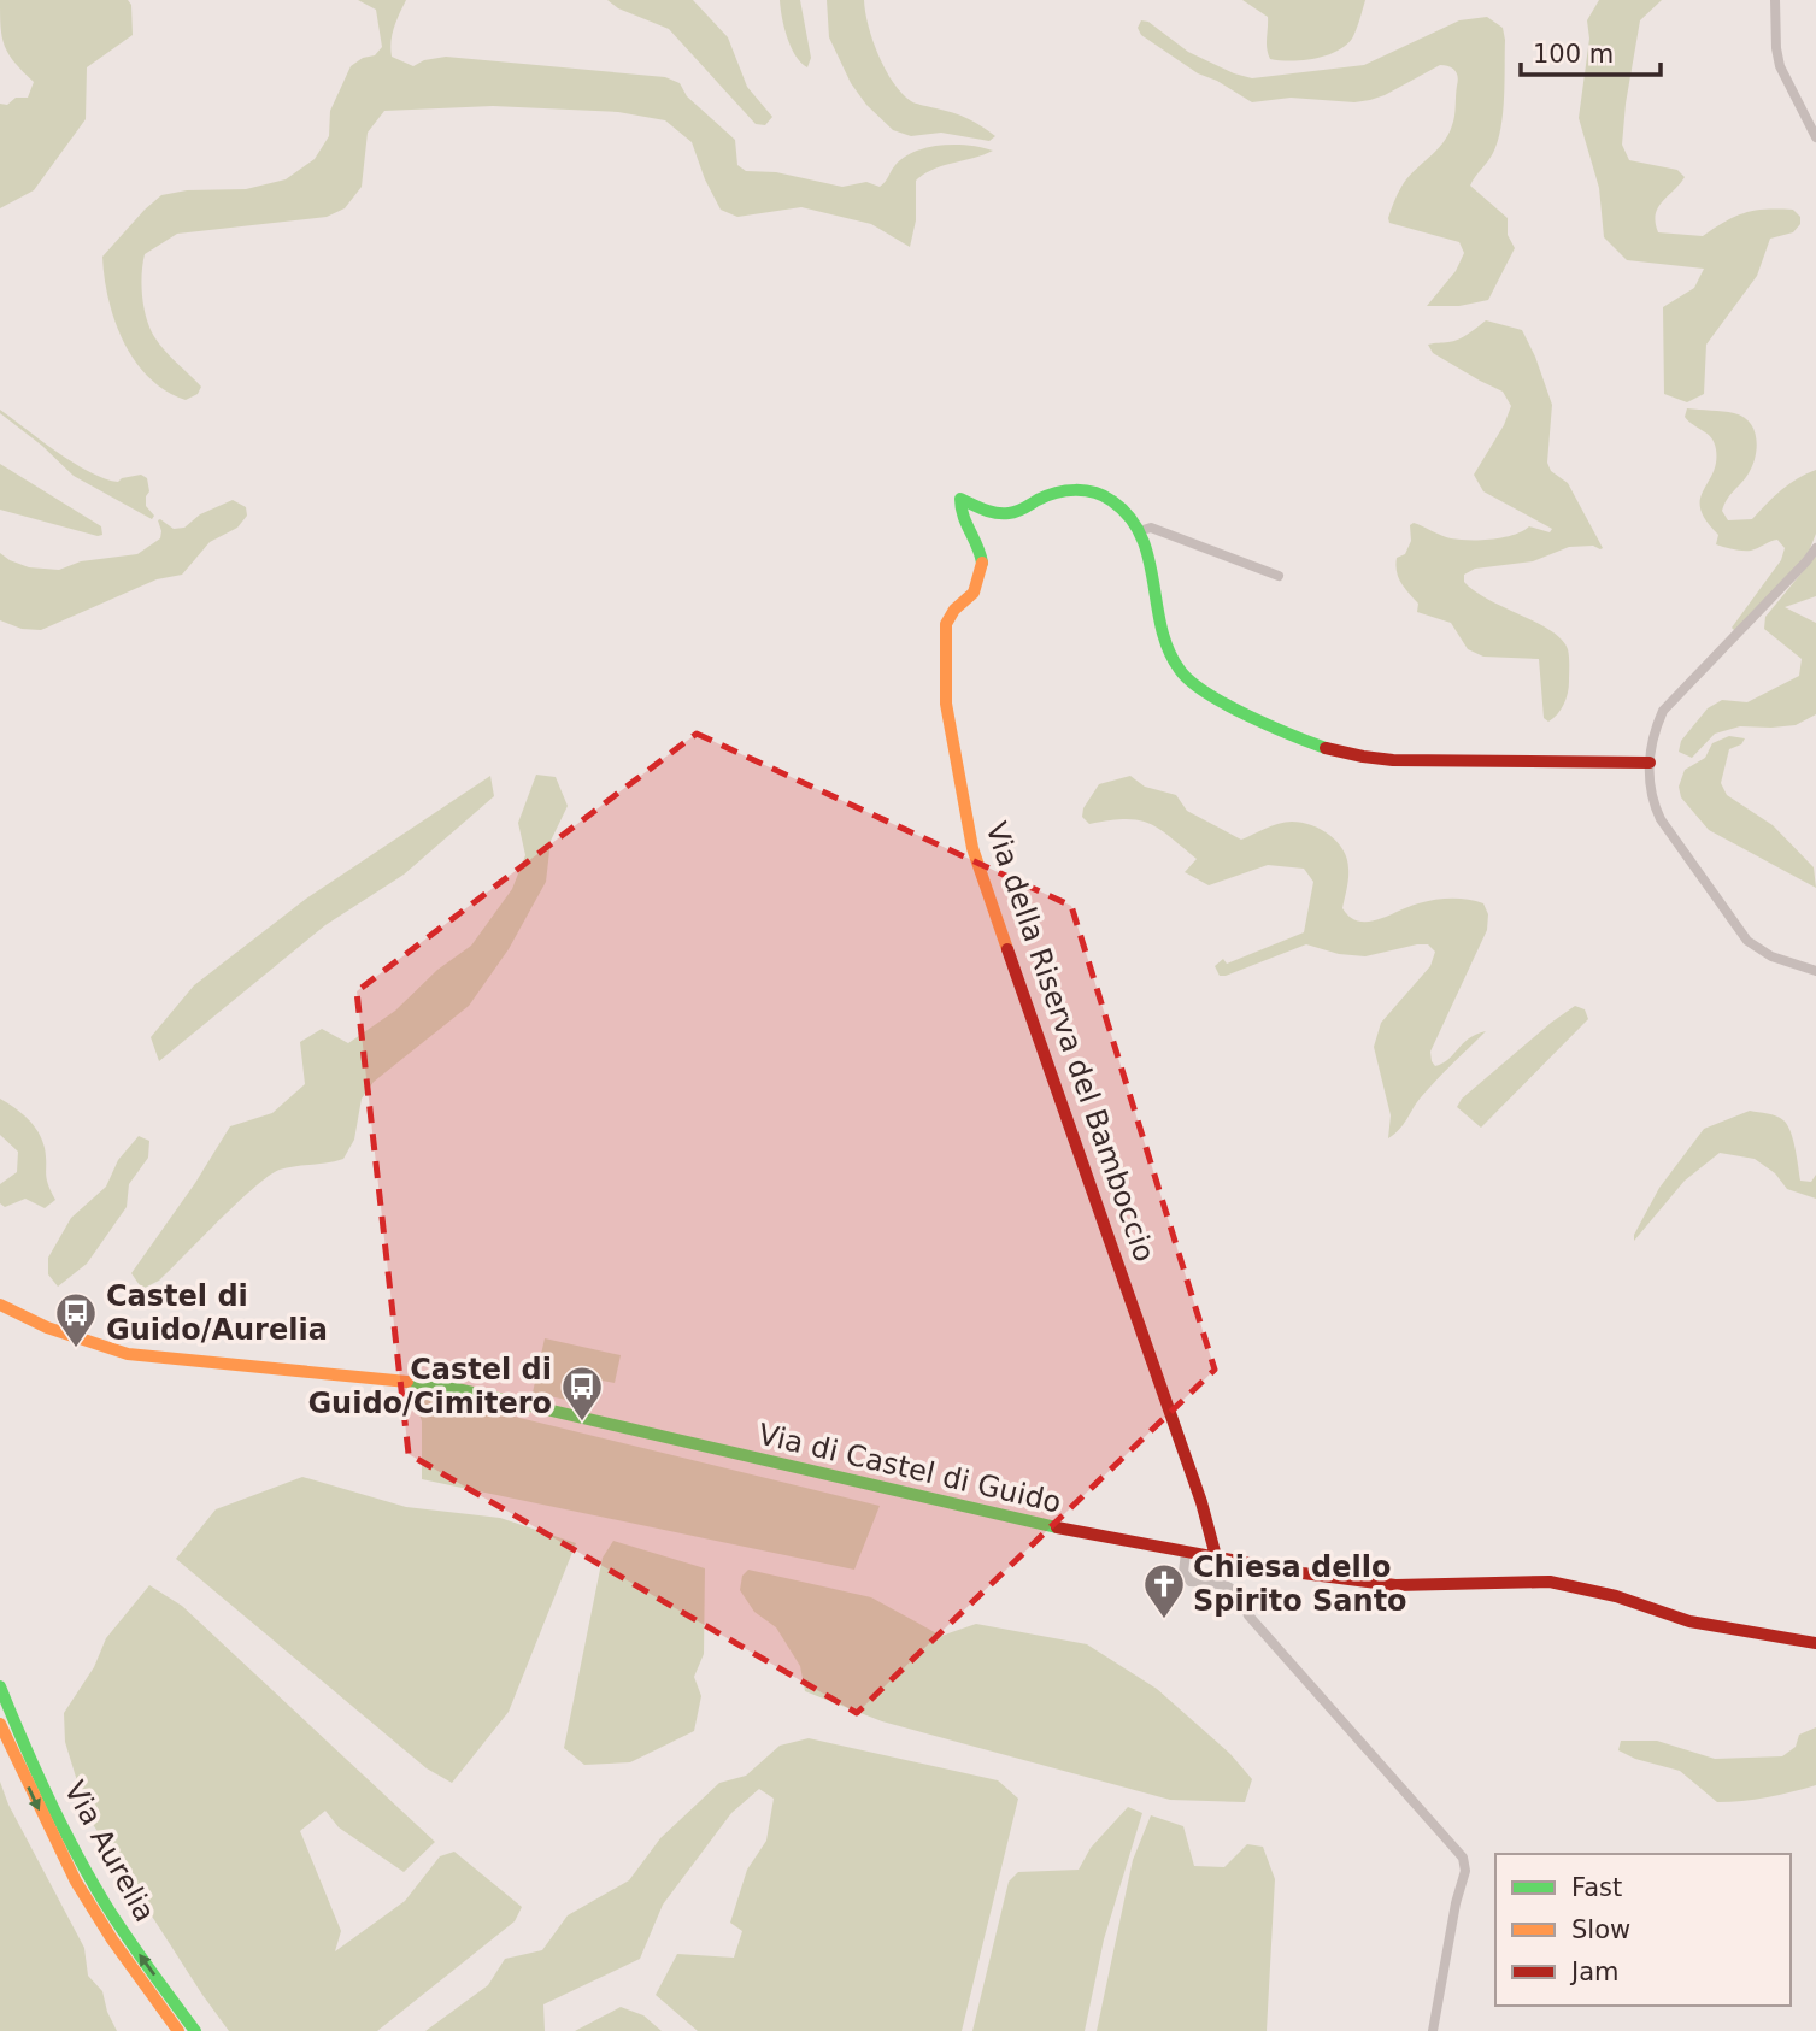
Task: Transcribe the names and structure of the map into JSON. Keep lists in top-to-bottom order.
{
  "streets": {
    "main road": ["Via della Riserva del Bamboccio", "Via di Castel di Guido", "Via Aurelia"]
  },
  "crossings": [
    ["Via della Riserva del Bamboccio", "Via di Castel di Guido"]
  ],
  "places": {
    "bus stop": ["Castel di Guido/Aurelia", "Castel di Guido/Cimitero"],
    "church": ["Chiesa dello Spirito Santo"]
  },
  "legend": ["Fast", "Slow", "Jam"],
  "scale_bar": "100 m"
}
